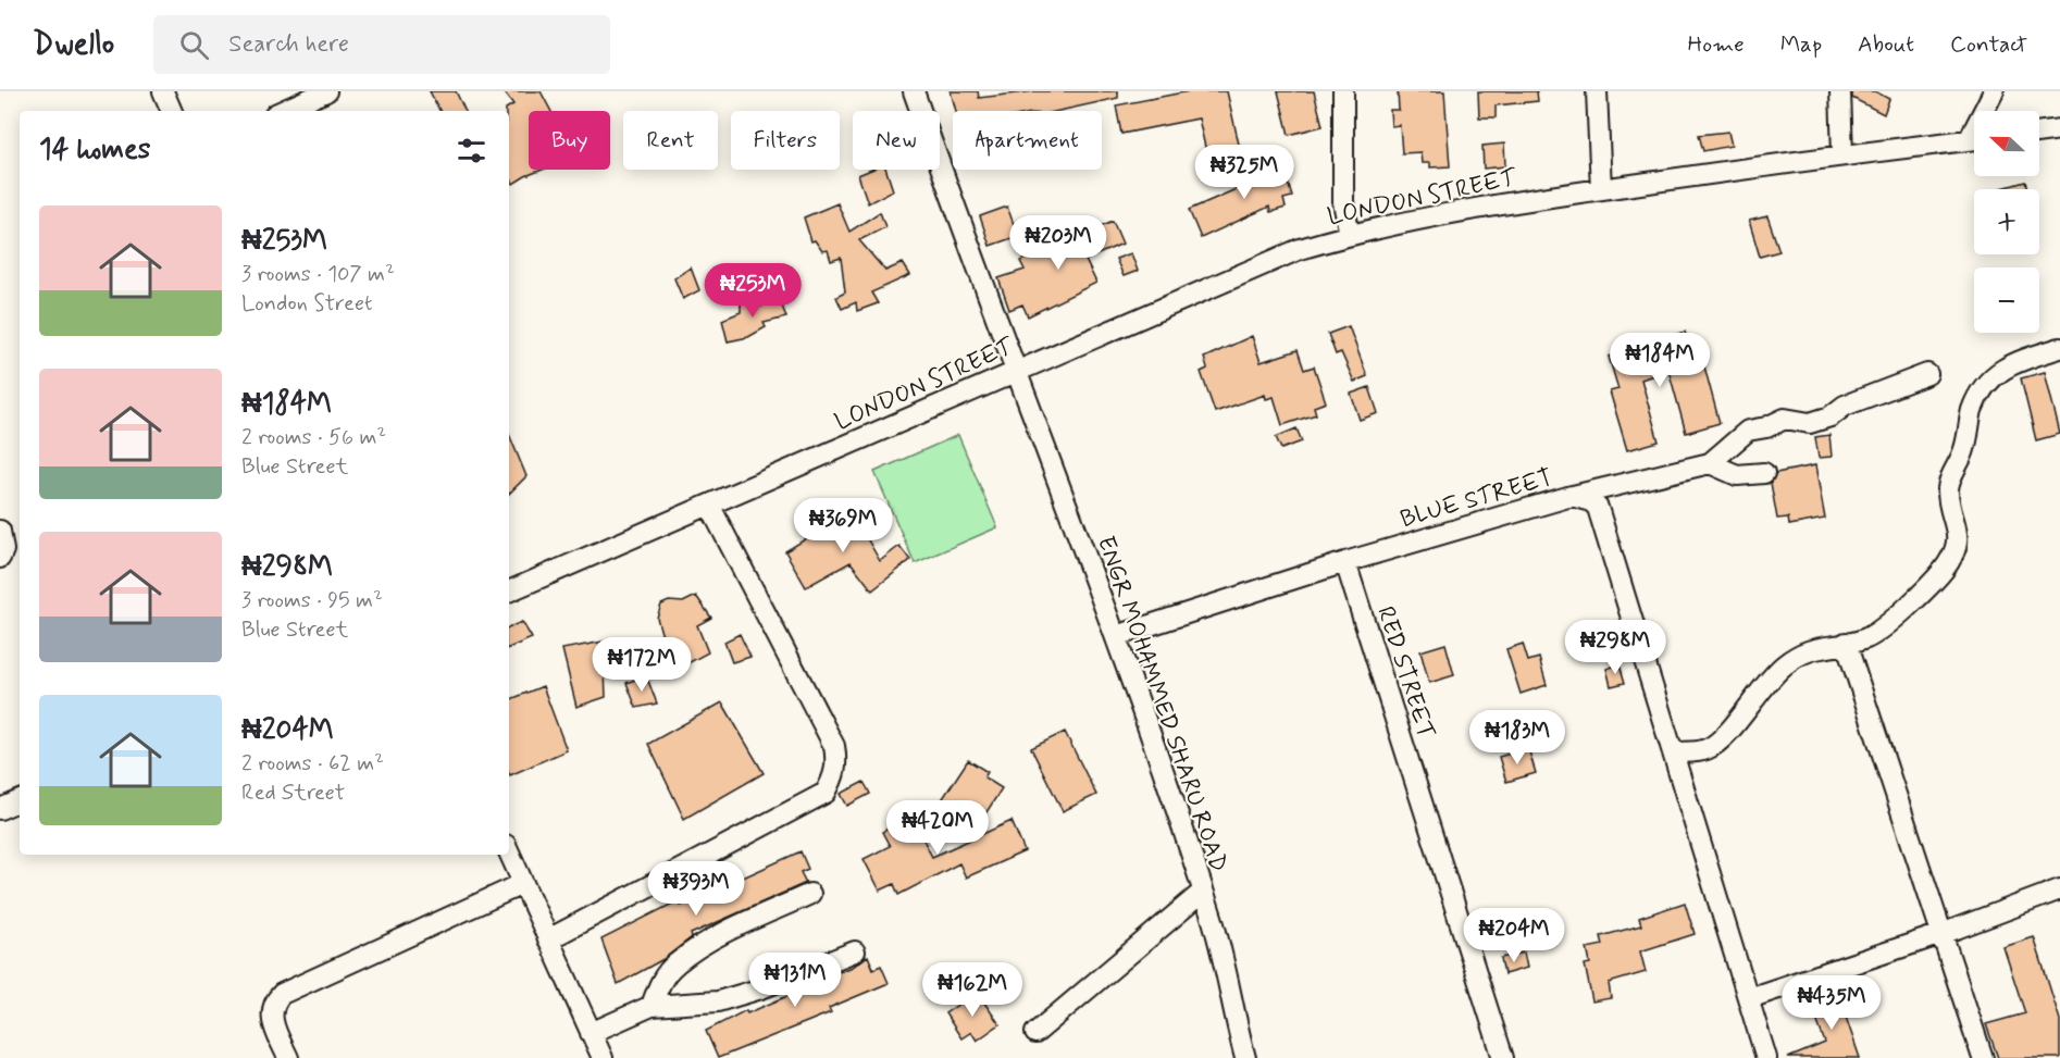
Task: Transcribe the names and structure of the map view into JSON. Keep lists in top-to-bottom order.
{
  "streets": {
    "street": [
      "LONDON STREET",
      "BLUE STREET",
      "RED STREET",
      "ENGR MOHAMMED SHARU ROAD"
    ]
  },
  "crossings": [
    ["LONDON STREET", "ENGR MOHAMMED SHARU ROAD"],
    ["BLUE STREET", "RED STREET"],
    ["BLUE STREET", "ENGR MOHAMMED SHARU ROAD"]
  ],
  "north": "left",
  "page": {
    "header": "Dwello",
    "search": "Search here",
    "nav": [
      "Home",
      "Map",
      "About",
      "Contact"
    ],
    "map_buttons": ["+", "−"],
    "chip": [
      "Buy",
      "Rent",
      "Filters",
      "New",
      "Apartment"
    ],
    "heading": "14 homes",
    "price": [
      "₦325M",
      "₦203M",
      "₦253M",
      "₦184M",
      "₦369M",
      "₦298M",
      "₦172M",
      "₦183M",
      "₦420M",
      "₦393M",
      "₦204M",
      "₦131M",
      "₦162M",
      "₦435M"
    ],
    "list": [
      {
        "name": "₦253M",
        "note": "3 rooms · 107 m² · London Street"
      },
      {
        "name": "₦184M",
        "note": "2 rooms · 56 m² · Blue Street"
      },
      {
        "name": "₦298M",
        "note": "3 rooms · 95 m² · Blue Street"
      },
      {
        "name": "₦204M",
        "note": "2 rooms · 62 m² · Red Street"
      }
    ]
  }
}
